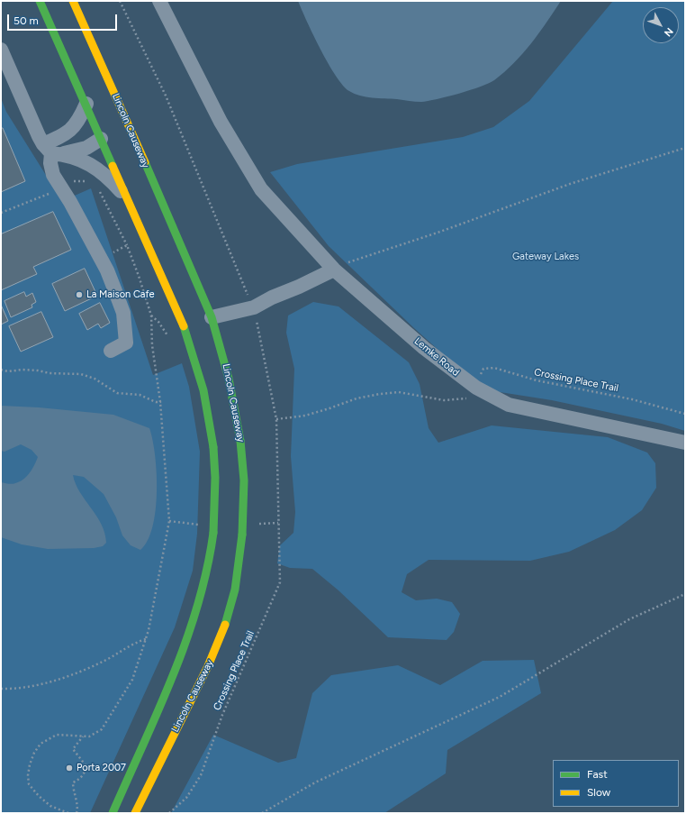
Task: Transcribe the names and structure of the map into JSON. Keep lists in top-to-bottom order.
{
  "streets": {
    "main road": ["Lincoln Causeway"],
    "street": ["Lemke Road"],
    "path": ["Crossing Place Trail"]
  },
  "crossings": [
    ["Lemke Road", "Crossing Place Trail"]
  ],
  "parks": ["Gateway Lakes"],
  "places": ["La Maison Cafe", "Porta 2007"],
  "legend": ["Fast", "Slow"],
  "scale_bar": "50 m",
  "north": "bottom right"
}
